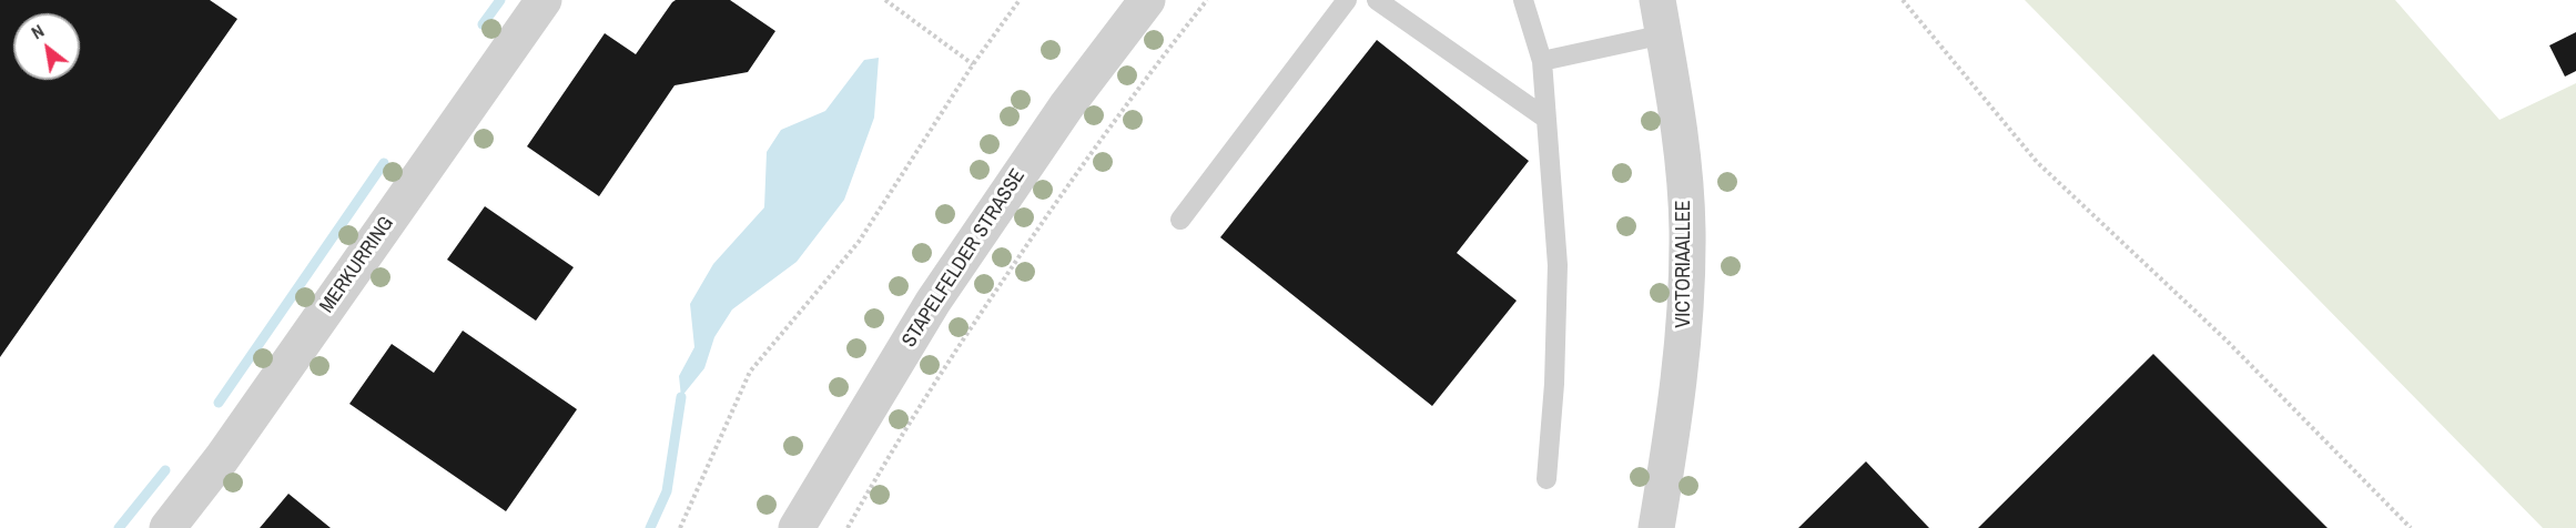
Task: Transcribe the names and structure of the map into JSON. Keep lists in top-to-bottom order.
{
  "streets": {
    "street": ["STAPELFELDER STRASSE", "VICTORIAALLEE", "MERKURRING"]
  },
  "north": "top left"
}
